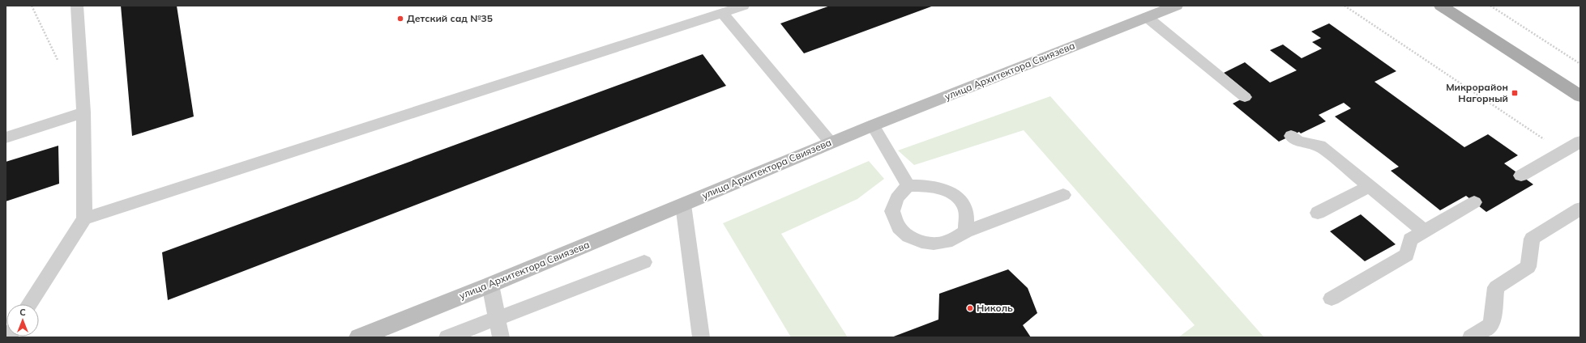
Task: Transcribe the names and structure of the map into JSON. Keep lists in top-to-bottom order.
{
  "streets": {
    "main road": ["улица Архитектора Свиязева"]
  },
  "places": {
    "other": ["Детский сад №35", "Николь"],
    "transit": ["Микрорайон Нагорный"]
  },
  "north": "top"
}
